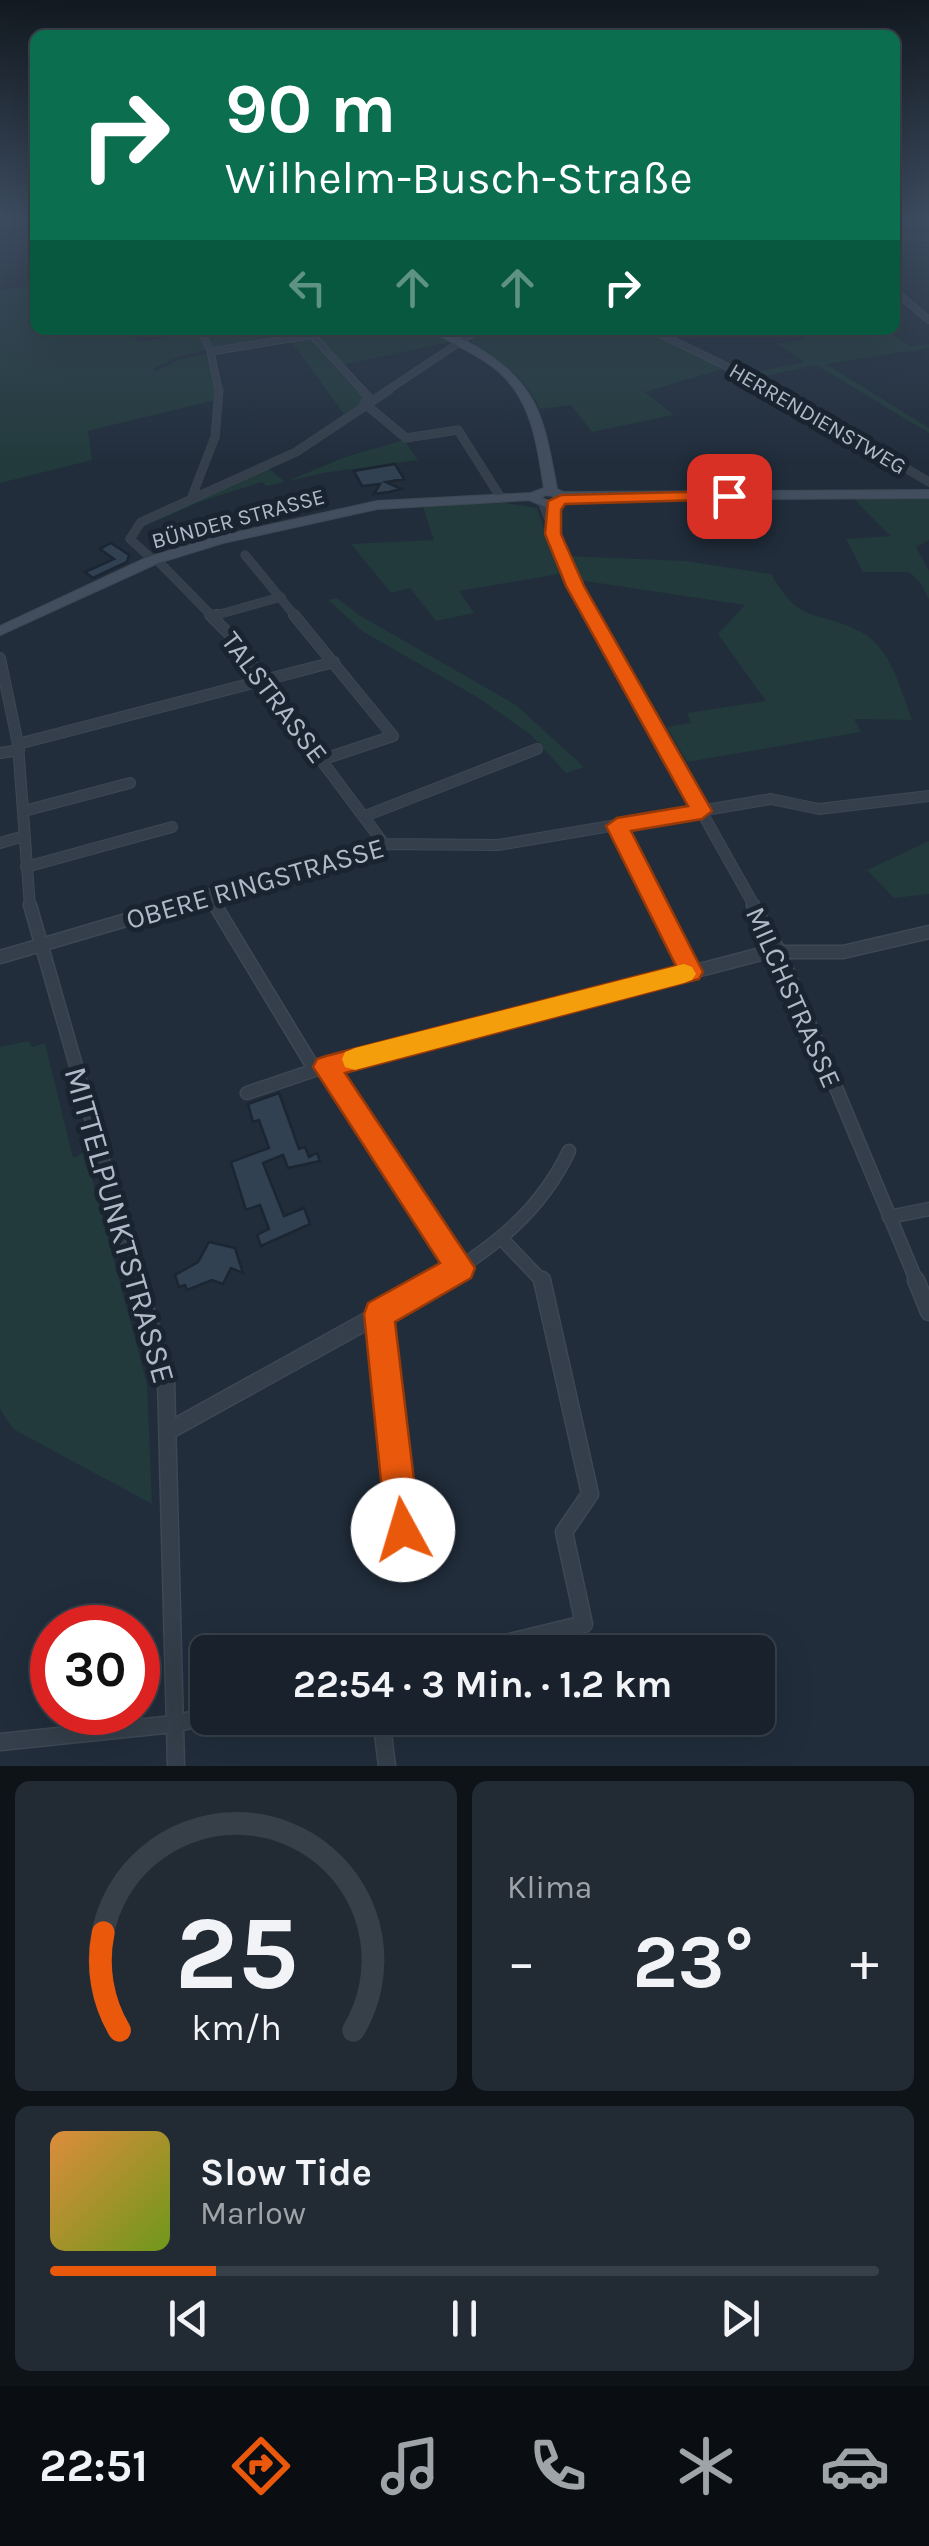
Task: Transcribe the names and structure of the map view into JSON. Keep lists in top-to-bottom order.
{
  "streets": {
    "main road": ["BÜNDER STRASSE"],
    "street": [
      "HERRENDIENSTWEG",
      "TALSTRASSE",
      "OBERE RINGSTRASSE",
      "MILCHSTRASSE",
      "MITTELPUNKTSTRASSE"
    ]
  },
  "crossings": [
    ["BÜNDER STRASSE", "TALSTRASSE"],
    ["BÜNDER STRASSE", "MILCHSTRASSE"],
    ["TALSTRASSE", "OBERE RINGSTRASSE"],
    ["OBERE RINGSTRASSE", "MILCHSTRASSE"],
    ["OBERE RINGSTRASSE", "MITTELPUNKTSTRASSE"]
  ],
  "page": {
    "turn": ["90 m", "Wilhelm-Busch-Straße"],
    "limit": "30",
    "trip": "22:54 · 3 Min. · 1.2 km",
    "tile": "Klima",
    "heat": ["−", "23°", "+"],
    "song": ["Slow Tide", "Marlow"],
    "tabs": "22:51",
    "gauge": ["25", "km/h"]
  }
}
